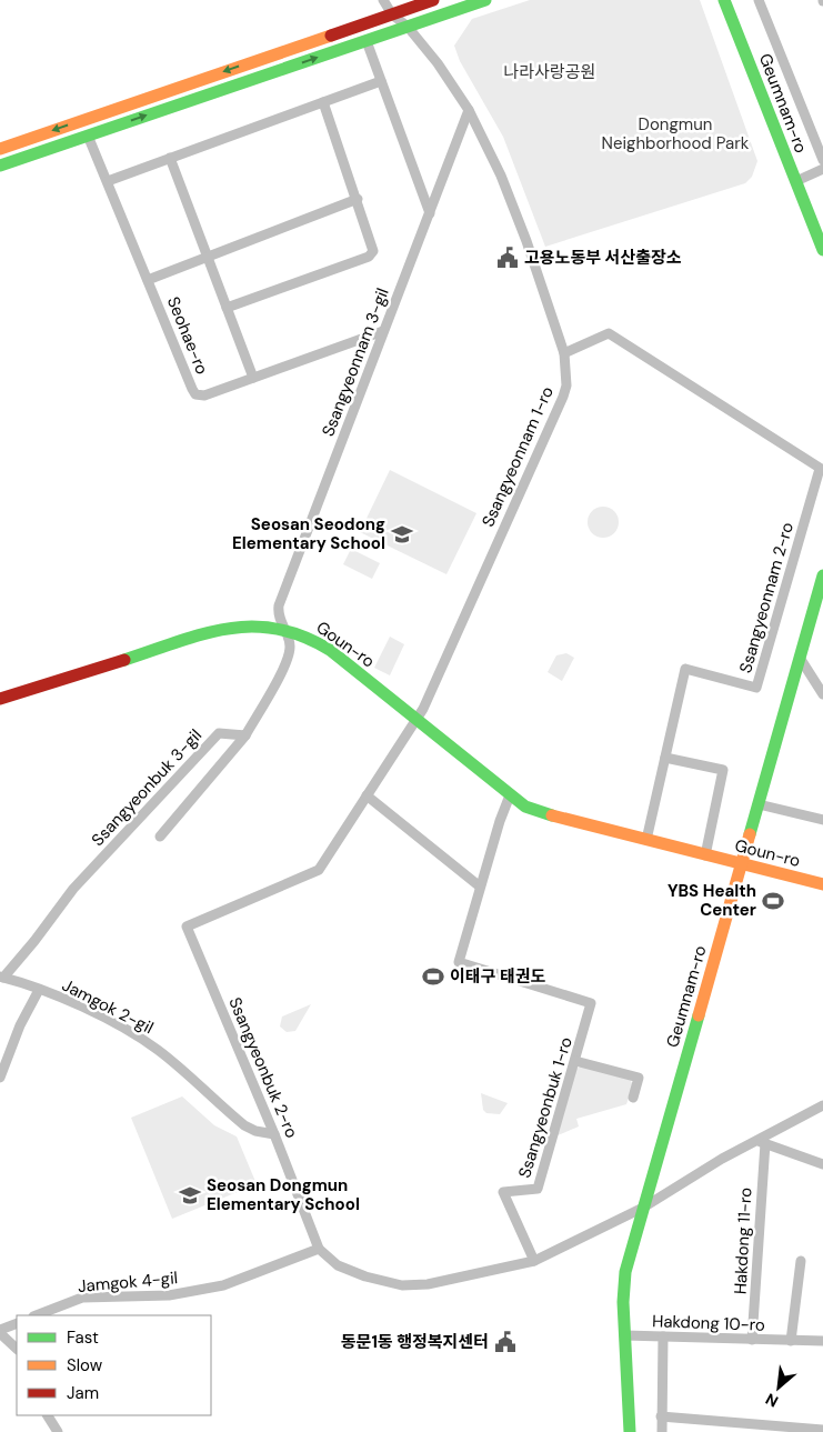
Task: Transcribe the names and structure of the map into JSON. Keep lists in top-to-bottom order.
{
  "streets": {
    "street": [
      "Geumnam-ro",
      "Seohae-ro",
      "Ssangyeonnam 3-gil",
      "Ssangyeonnam 1-ro",
      "Ssangyeonnam 2-ro",
      "Goun-ro",
      "Ssangyeonbuk 3-gil",
      "Jamgok 2-gil",
      "Ssangyeonbuk 2-ro",
      "Ssangyeonbuk 1-ro",
      "Hakdong 11-ro",
      "Jamgok 4-gil",
      "Hakdong 10-ro"
    ]
  },
  "crossings": [
    ["Geumnam-ro", "Goun-ro"],
    ["Geumnam-ro", "Ssangyeonbuk 2-ro"],
    ["Geumnam-ro", "Hakdong 10-ro"],
    ["Seohae-ro", "Ssangyeonnam 3-gil"],
    ["Ssangyeonnam 3-gil", "Ssangyeonnam 1-ro"],
    ["Ssangyeonnam 3-gil", "Goun-ro"],
    ["Ssangyeonnam 1-ro", "Ssangyeonnam 2-ro"],
    ["Ssangyeonnam 1-ro", "Goun-ro"],
    ["Ssangyeonnam 1-ro", "Ssangyeonbuk 2-ro"],
    ["Ssangyeonnam 2-ro", "Goun-ro"],
    ["Ssangyeonbuk 3-gil", "Jamgok 2-gil"],
    ["Jamgok 2-gil", "Ssangyeonbuk 2-ro"],
    ["Ssangyeonbuk 2-ro", "Ssangyeonbuk 1-ro"],
    ["Ssangyeonbuk 2-ro", "Jamgok 4-gil"],
    ["Hakdong 11-ro", "Hakdong 10-ro"]
  ],
  "parks": ["나라사랑공원", "Dongmun Neighborhood Park"],
  "places": {
    "public building": ["고용노동부 서산출장소", "동문1동 행정복지센터"],
    "school or university": ["Seosan Seodong Elementary School", "Seosan Dongmun Elementary School"],
    "sports": ["YBS Health Center", "이태구 태권도"]
  },
  "legend": ["Fast", "Slow", "Jam"],
  "north": "bottom left"
}
